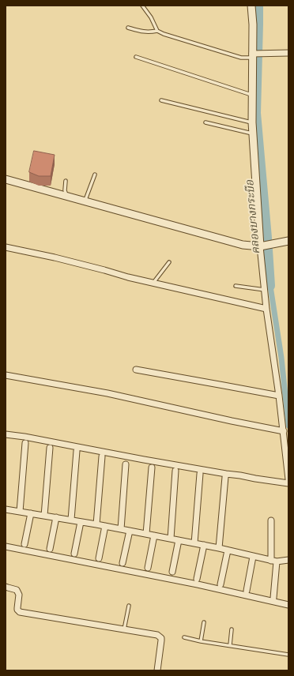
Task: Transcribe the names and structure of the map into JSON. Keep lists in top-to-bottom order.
{
  "water": ["คลองบางกระบือ"]
}
